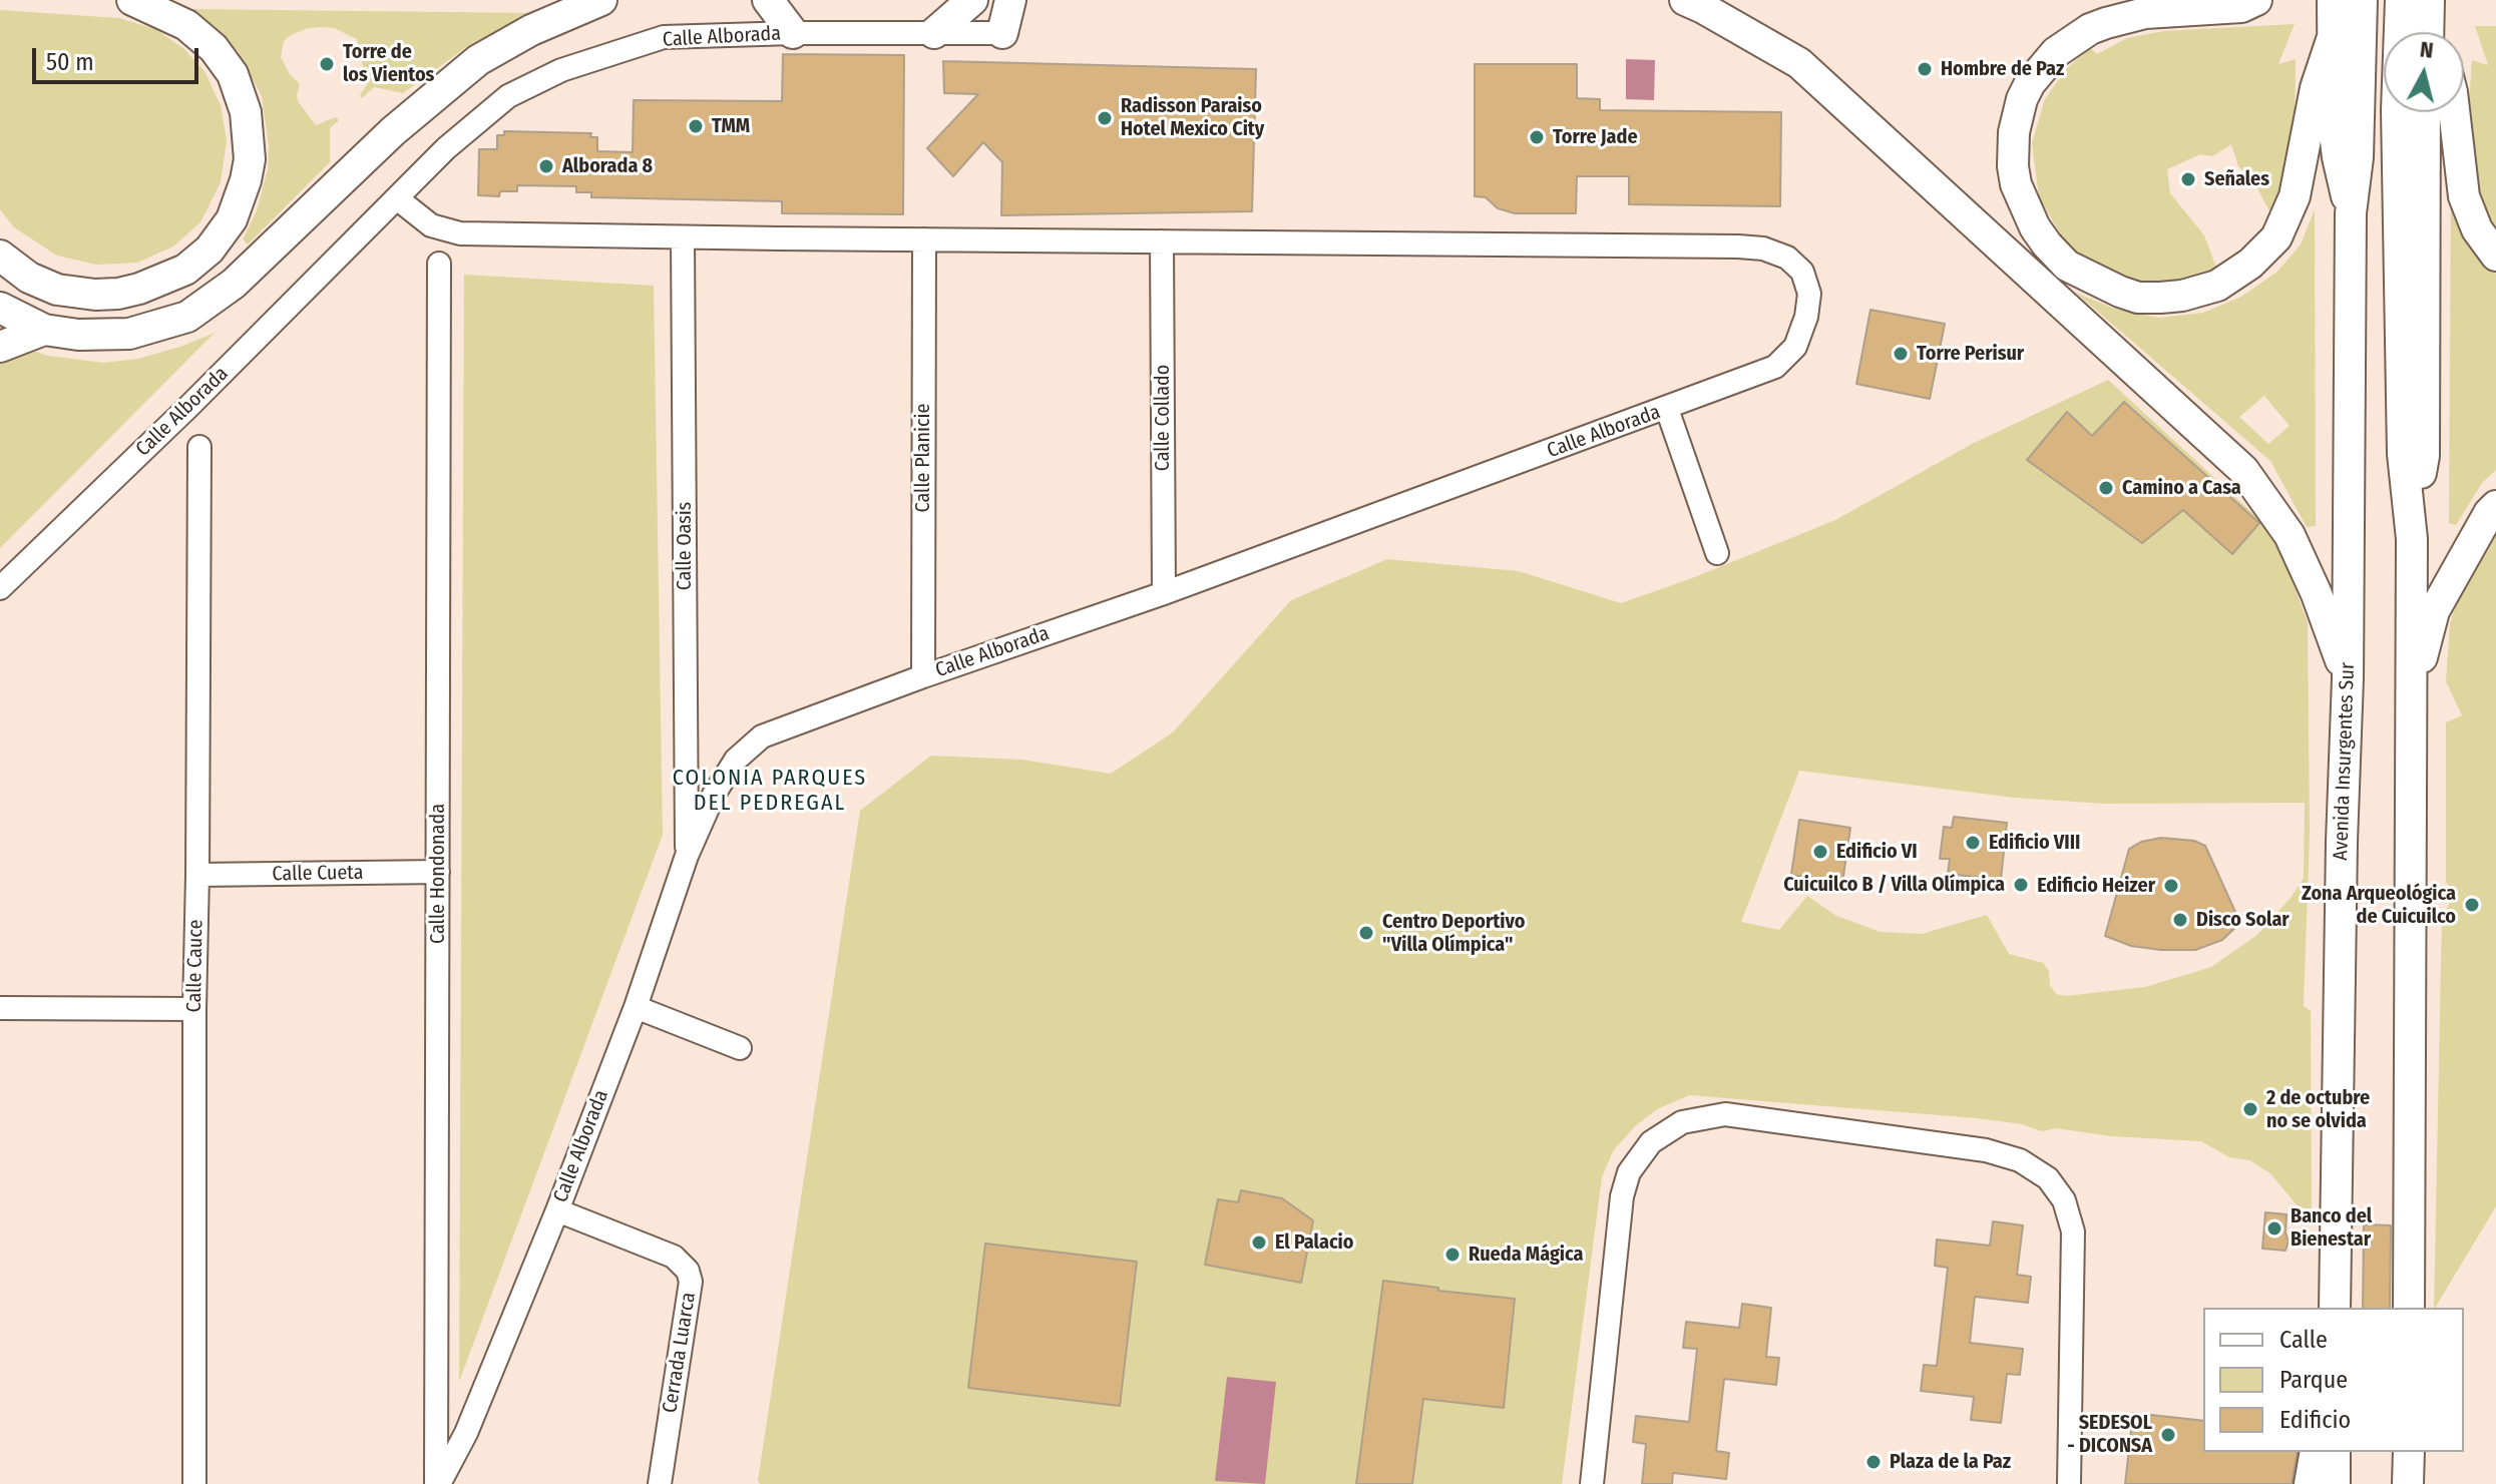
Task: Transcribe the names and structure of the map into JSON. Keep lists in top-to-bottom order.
{
  "streets": {
    "main road": ["Avenida Insurgentes Sur"],
    "street": [
      "Calle Alborada",
      "Calle Collado",
      "Calle Planicie",
      "Calle Oasis",
      "Calle Cueta",
      "Calle Hondonada",
      "Calle Cauce",
      "Cerrada Luarca"
    ]
  },
  "crossings": [
    ["Calle Alborada", "Calle Collado"],
    ["Calle Alborada", "Calle Planicie"],
    ["Calle Alborada", "Calle Oasis"],
    ["Calle Alborada", "Calle Hondonada"],
    ["Calle Alborada", "Cerrada Luarca"],
    ["Calle Cueta", "Calle Hondonada"],
    ["Calle Cueta", "Calle Cauce"]
  ],
  "districts": ["COLONIA PARQUES DEL PEDREGAL"],
  "places": [
    "Torre de los Vientos",
    "Hombre de Paz",
    "Radisson Paraiso Hotel Mexico City",
    "TMM",
    "Torre Jade",
    "Alborada 8",
    "Señales",
    "Torre Perisur",
    "Camino a Casa",
    "Edificio VIII",
    "Edificio VI",
    "Cuicuilco B / Villa Olímpica",
    "Edificio Heizer",
    "Zona Arqueológica de Cuicuilco",
    "Disco Solar",
    "Centro Deportivo \"Villa Olímpica\"",
    "2 de octubre no se olvida",
    "Banco del Bienestar",
    "El Palacio",
    "Rueda Mágica",
    "SEDESOL - DICONSA",
    "Plaza de la Paz"
  ],
  "legend": ["Calle", "Parque", "Edificio"],
  "scale_bar": "50 m",
  "north": "top"
}
